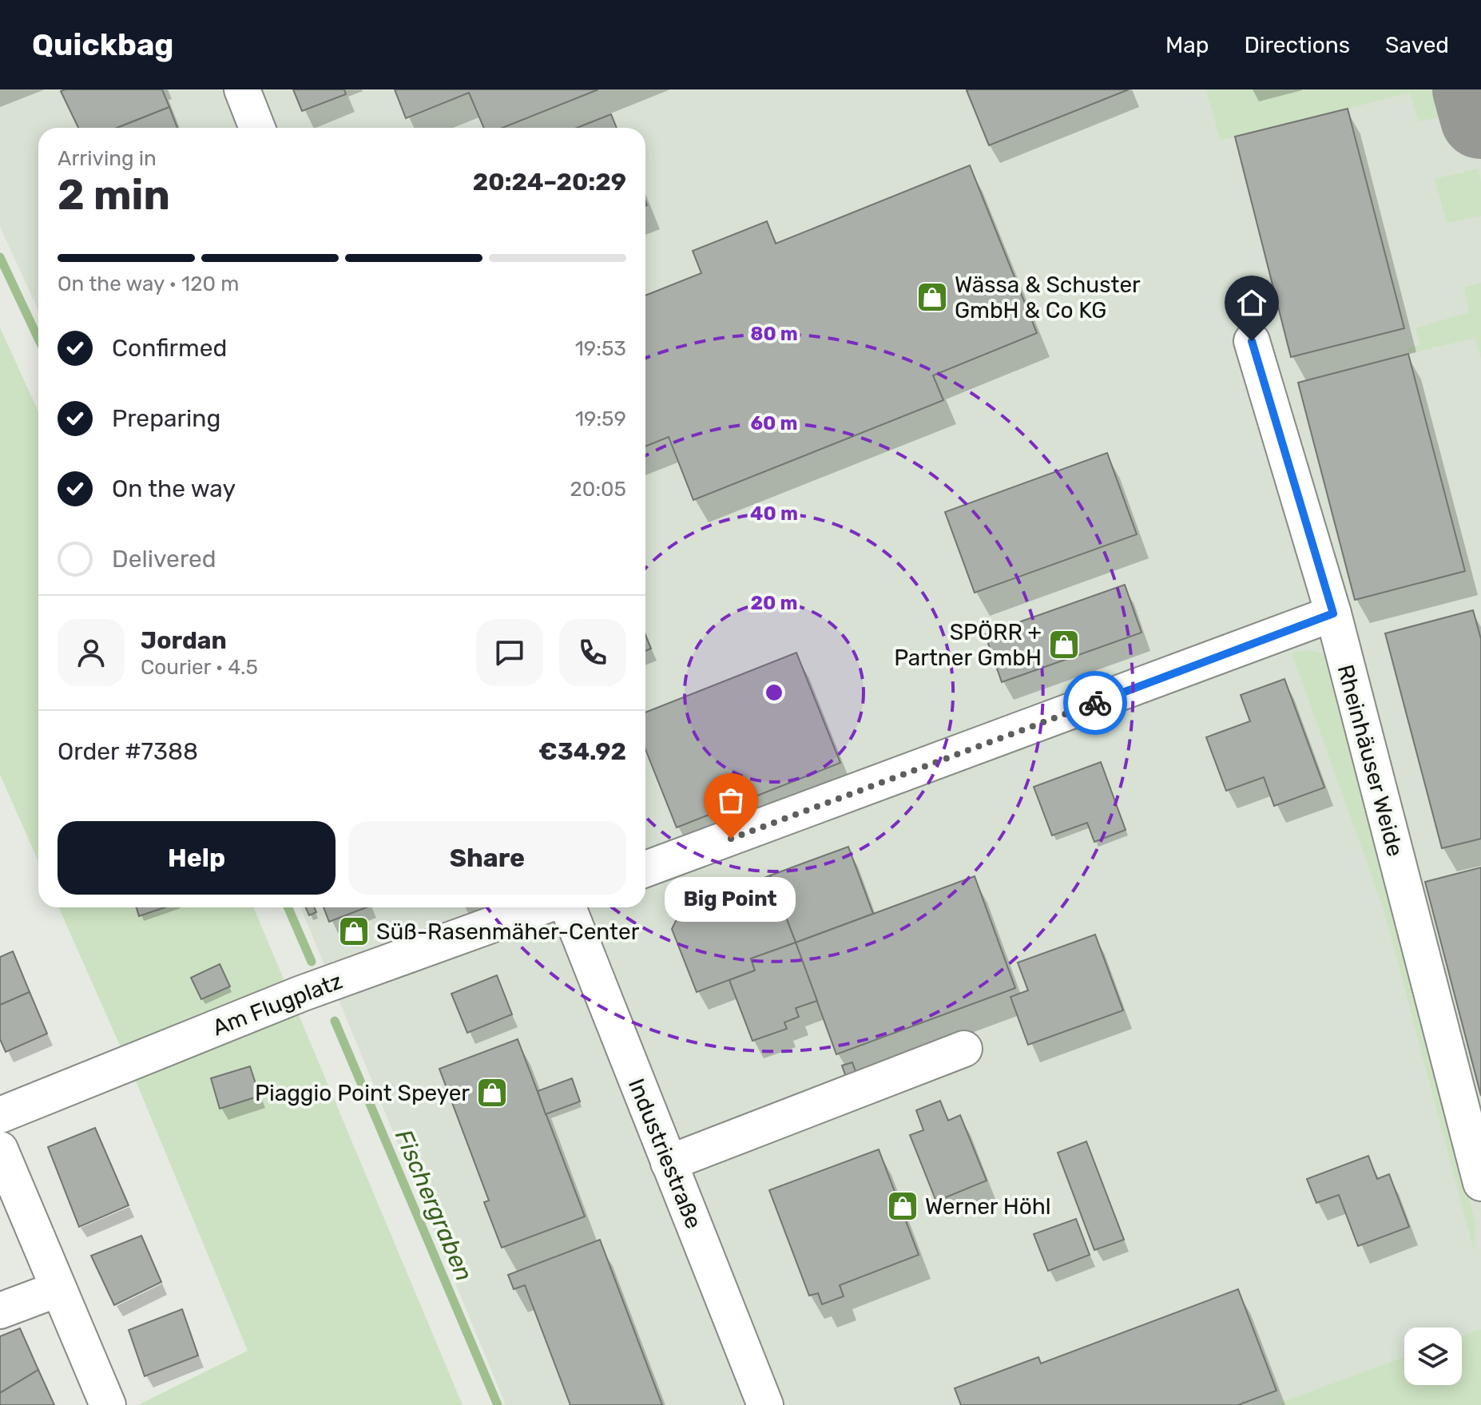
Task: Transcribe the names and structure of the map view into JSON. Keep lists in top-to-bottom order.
{
  "streets": {
    "street": ["Rheinhäuser Weide", "Am Flugplatz", "Industriestraße"]
  },
  "water": ["Fischergraben"],
  "places": {
    "shop": [
      "Wässa & Schuster GmbH & Co KG",
      "SPÖRR + Partner GmbH",
      "Süß-Rasenmäher-Center",
      "Piaggio Point Speyer",
      "Werner Höhl"
    ],
    "other": ["Big Point"]
  },
  "page": {
    "header": "Quickbag",
    "nav": ["Map", "Directions", "Saved"],
    "heading": ["2 min", "Arriving in", "20:24–20:29"],
    "panel": [
      "Jordan",
      "Courier · 4.5",
      "Order #7388",
      "€34.92"
    ],
    "bar": "On the way · 120 m",
    "list": [
      ["Confirmed", "19:53"],
      ["Preparing", "19:59"],
      ["On the way", "20:05"],
      "Delivered"
    ],
    "buttons": ["Help", "Share"],
    "bubble": "Big Point"
  },
  "rings": [
    "80 m",
    "60 m",
    "40 m",
    "20 m"
  ]
}
